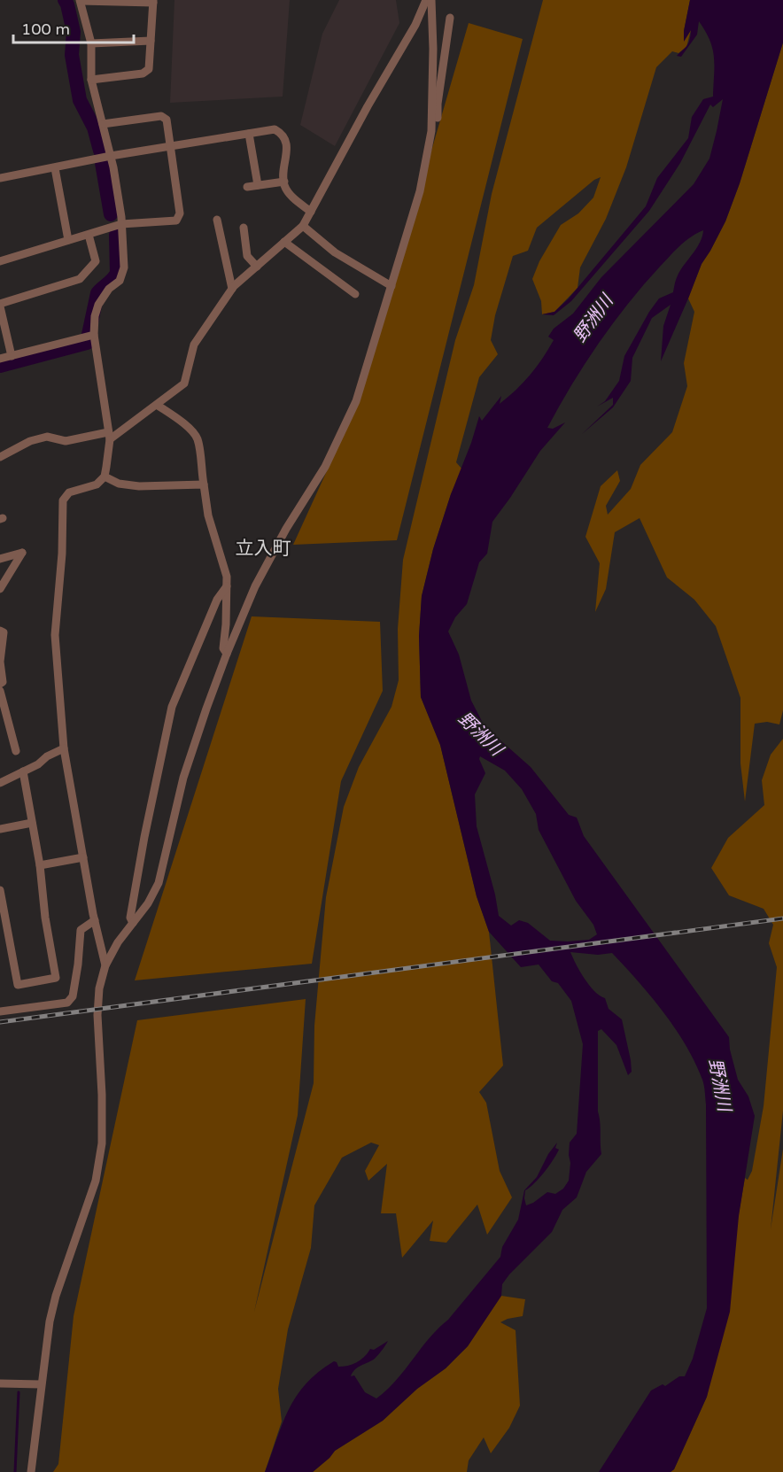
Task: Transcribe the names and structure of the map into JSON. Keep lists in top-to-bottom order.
{
  "districts": ["立入町"],
  "water": ["野洲川"],
  "scale_bar": "100 m"
}
